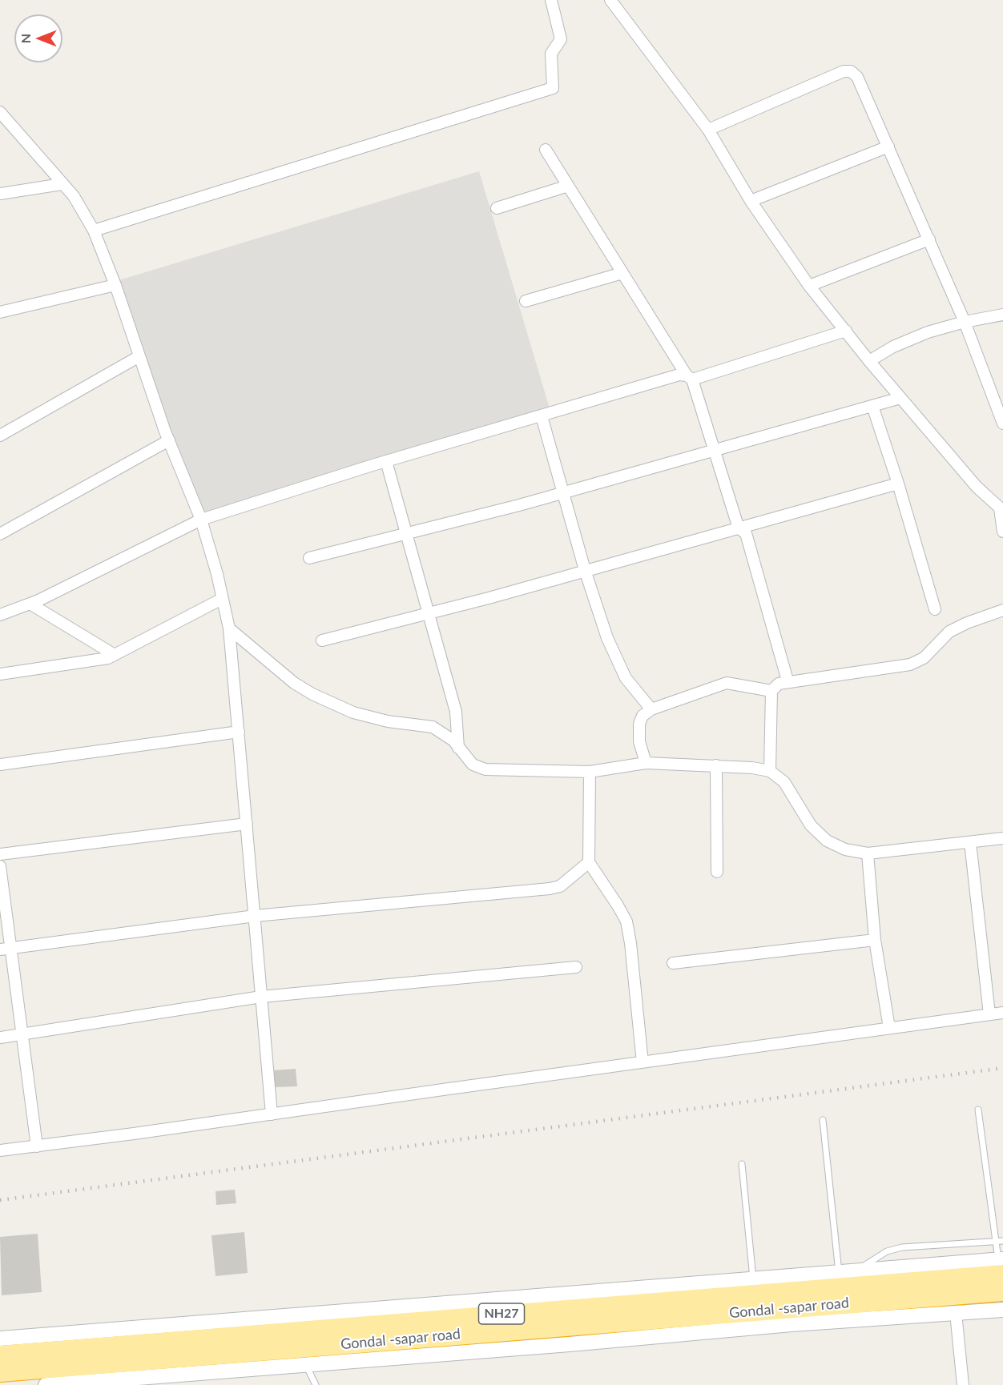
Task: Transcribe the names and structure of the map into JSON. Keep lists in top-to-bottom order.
{
  "streets": {
    "highway": ["Gondal -sapar road", "NH27"]
  },
  "north": "left"
}
